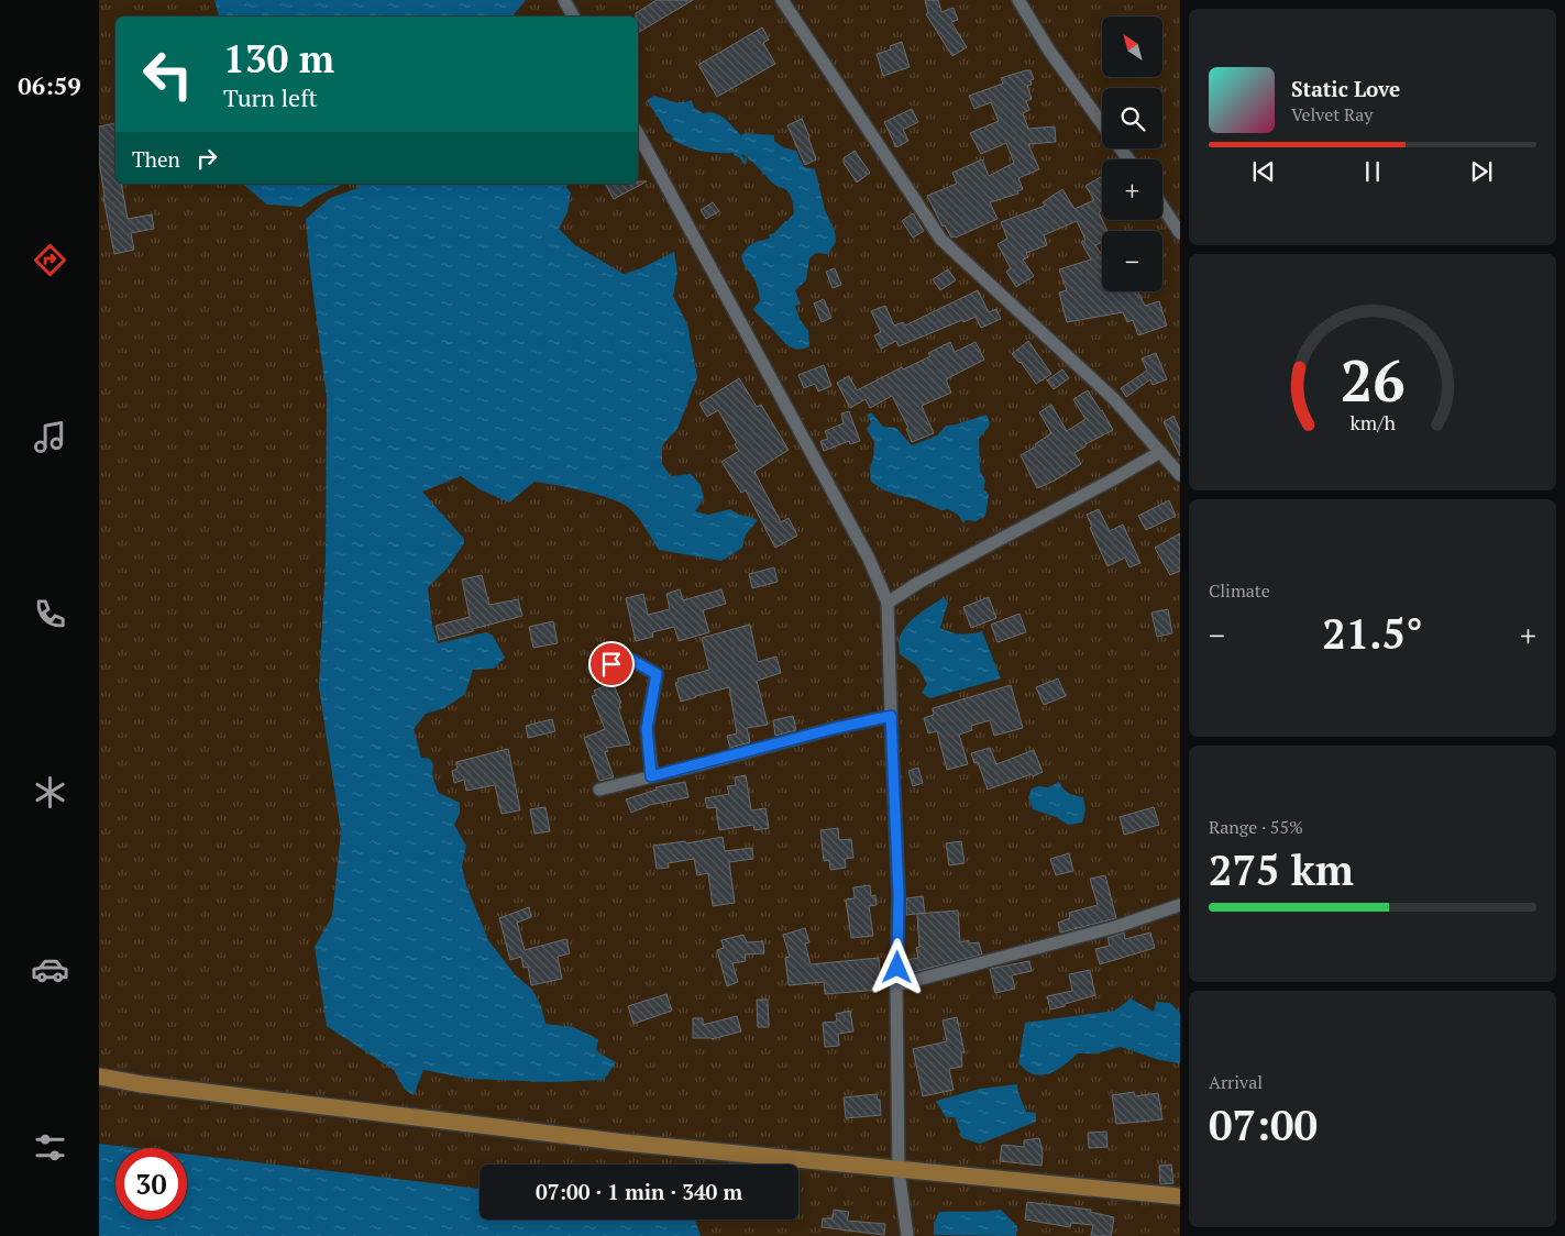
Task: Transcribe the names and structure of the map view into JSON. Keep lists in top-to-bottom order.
{
  "north": "top left",
  "page": {
    "tabs": "06:59",
    "map_buttons": ["+", "−"],
    "turn": ["130 m", "Turn left"],
    "song": ["Static Love", "Velvet Ray"],
    "then": "Then",
    "tile": [
      "Climate",
      ["Range · 55%", "275 km"],
      ["Arrival", "07:00"]
    ],
    "heat": ["−", "21.5°", "+"],
    "limit": "30",
    "trip": "07:00 · 1 min · 340 m",
    "gauge": ["26", "km/h"]
  }
}
